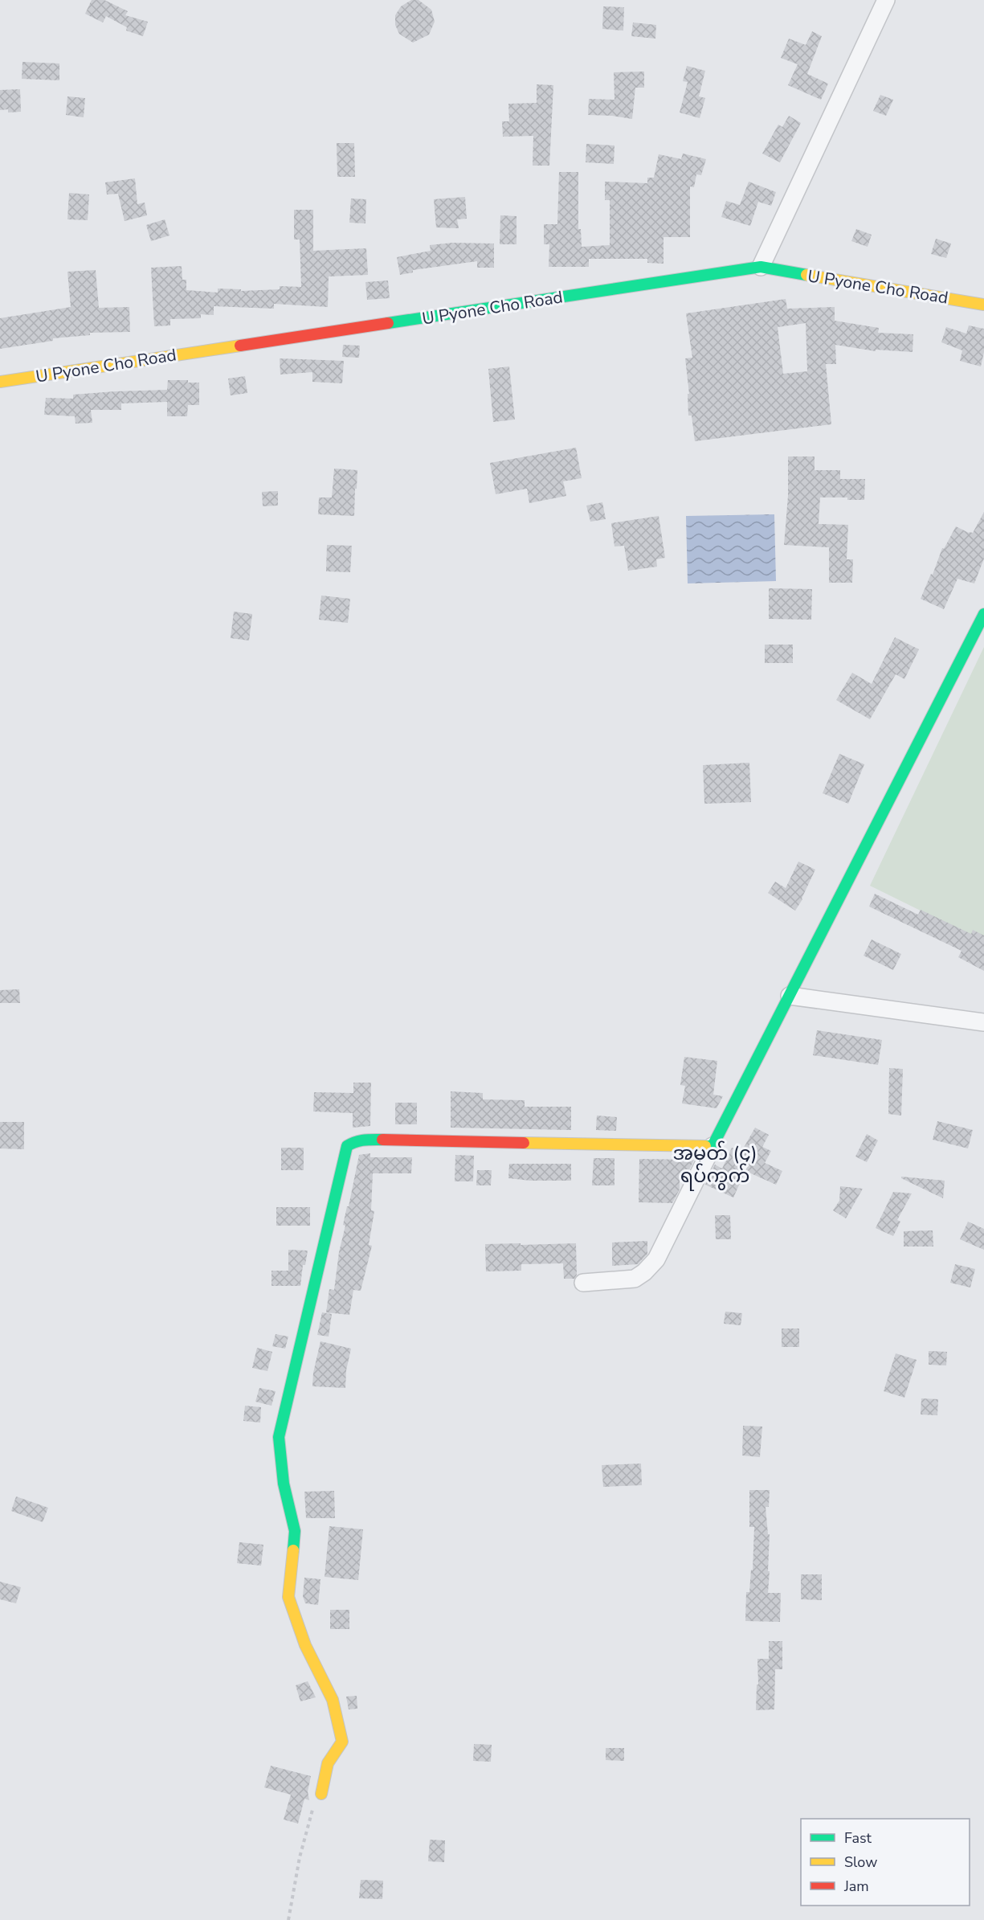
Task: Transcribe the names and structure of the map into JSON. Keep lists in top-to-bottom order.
{
  "streets": {
    "street": ["U Pyone Cho Road"]
  },
  "districts": ["အမှတ် (၄) ရပ်ကွက်"],
  "legend": ["Fast", "Slow", "Jam"]
}
